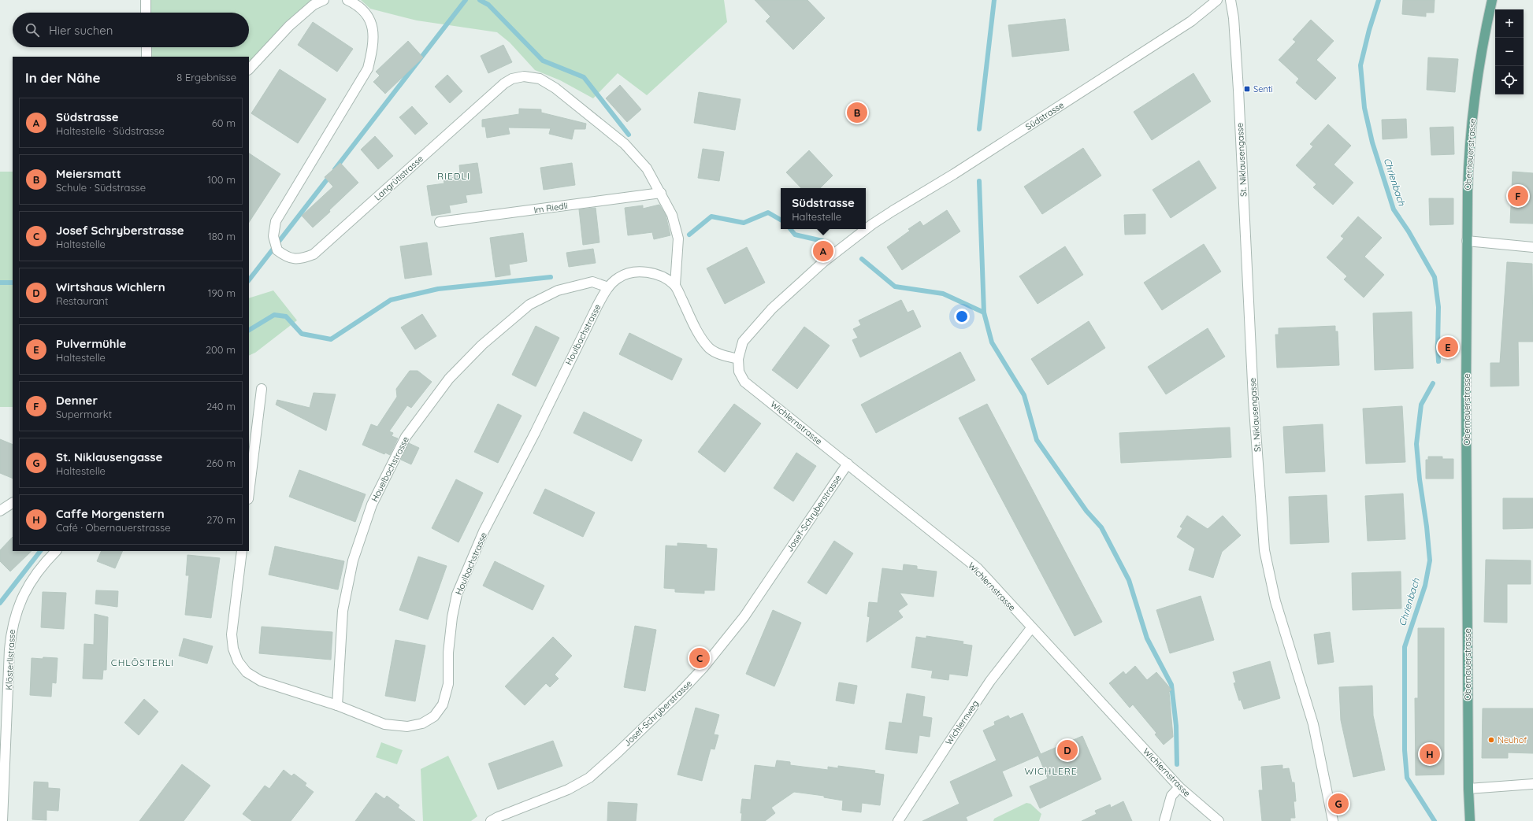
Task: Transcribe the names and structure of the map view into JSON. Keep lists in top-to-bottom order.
{
  "streets": {
    "main road": ["Obernauerstrasse"],
    "street": [
      "Südstrasse",
      "St. Niklausengasse",
      "Langrütistrasse",
      "Im Riedli",
      "Houlbachstrasse",
      "Wichlernstrasse",
      "Houelbachstrasse",
      "Josef-Schryberstrasse",
      "Klösterlistrasse",
      "Wichlernweg"
    ]
  },
  "crossings": [
    ["Südstrasse", "Wichlernstrasse"],
    ["Langrütistrasse", "Im Riedli"],
    ["Langrütistrasse", "Houlbachstrasse"],
    ["Houlbachstrasse", "Houelbachstrasse"],
    ["Wichlernstrasse", "Josef-Schryberstrasse"],
    ["Wichlernstrasse", "Wichlernweg"]
  ],
  "districts": ["RIEDLI", "CHLÖSTERLI", "WICHLERE"],
  "water": ["Chrienbach"],
  "places": {
    "transit": ["Senti"],
    "other": ["Neuhof"]
  },
  "page": {
    "map_buttons": ["+", "−"],
    "search": "Hier suchen",
    "heading": ["In der Nähe", "8 Ergebnisse"],
    "list": [
      {
        "mark": "A",
        "name": "Südstrasse",
        "note": "Haltestelle · Südstrasse",
        "value": "60 m"
      },
      {
        "mark": "B",
        "name": "Meiersmatt",
        "note": "Schule · Südstrasse",
        "value": "100 m"
      },
      {
        "mark": "C",
        "name": "Josef Schryberstrasse",
        "note": "Haltestelle",
        "value": "180 m"
      },
      {
        "mark": "D",
        "name": "Wirtshaus Wichlern",
        "note": "Restaurant",
        "value": "190 m"
      },
      {
        "mark": "E",
        "name": "Pulvermühle",
        "note": "Haltestelle",
        "value": "200 m"
      },
      {
        "mark": "F",
        "name": "Denner",
        "note": "Supermarkt",
        "value": "240 m"
      },
      {
        "mark": "G",
        "name": "St. Niklausengasse",
        "note": "Haltestelle",
        "value": "260 m"
      },
      {
        "mark": "H",
        "name": "Caffe Morgenstern",
        "note": "Café · Obernauerstrasse",
        "value": "270 m"
      }
    ],
    "pins": [
      "B",
      "F",
      "A",
      "E",
      "C",
      "D",
      "H",
      "G"
    ],
    "popup": ["Südstrasse", "Haltestelle"]
  }
}
